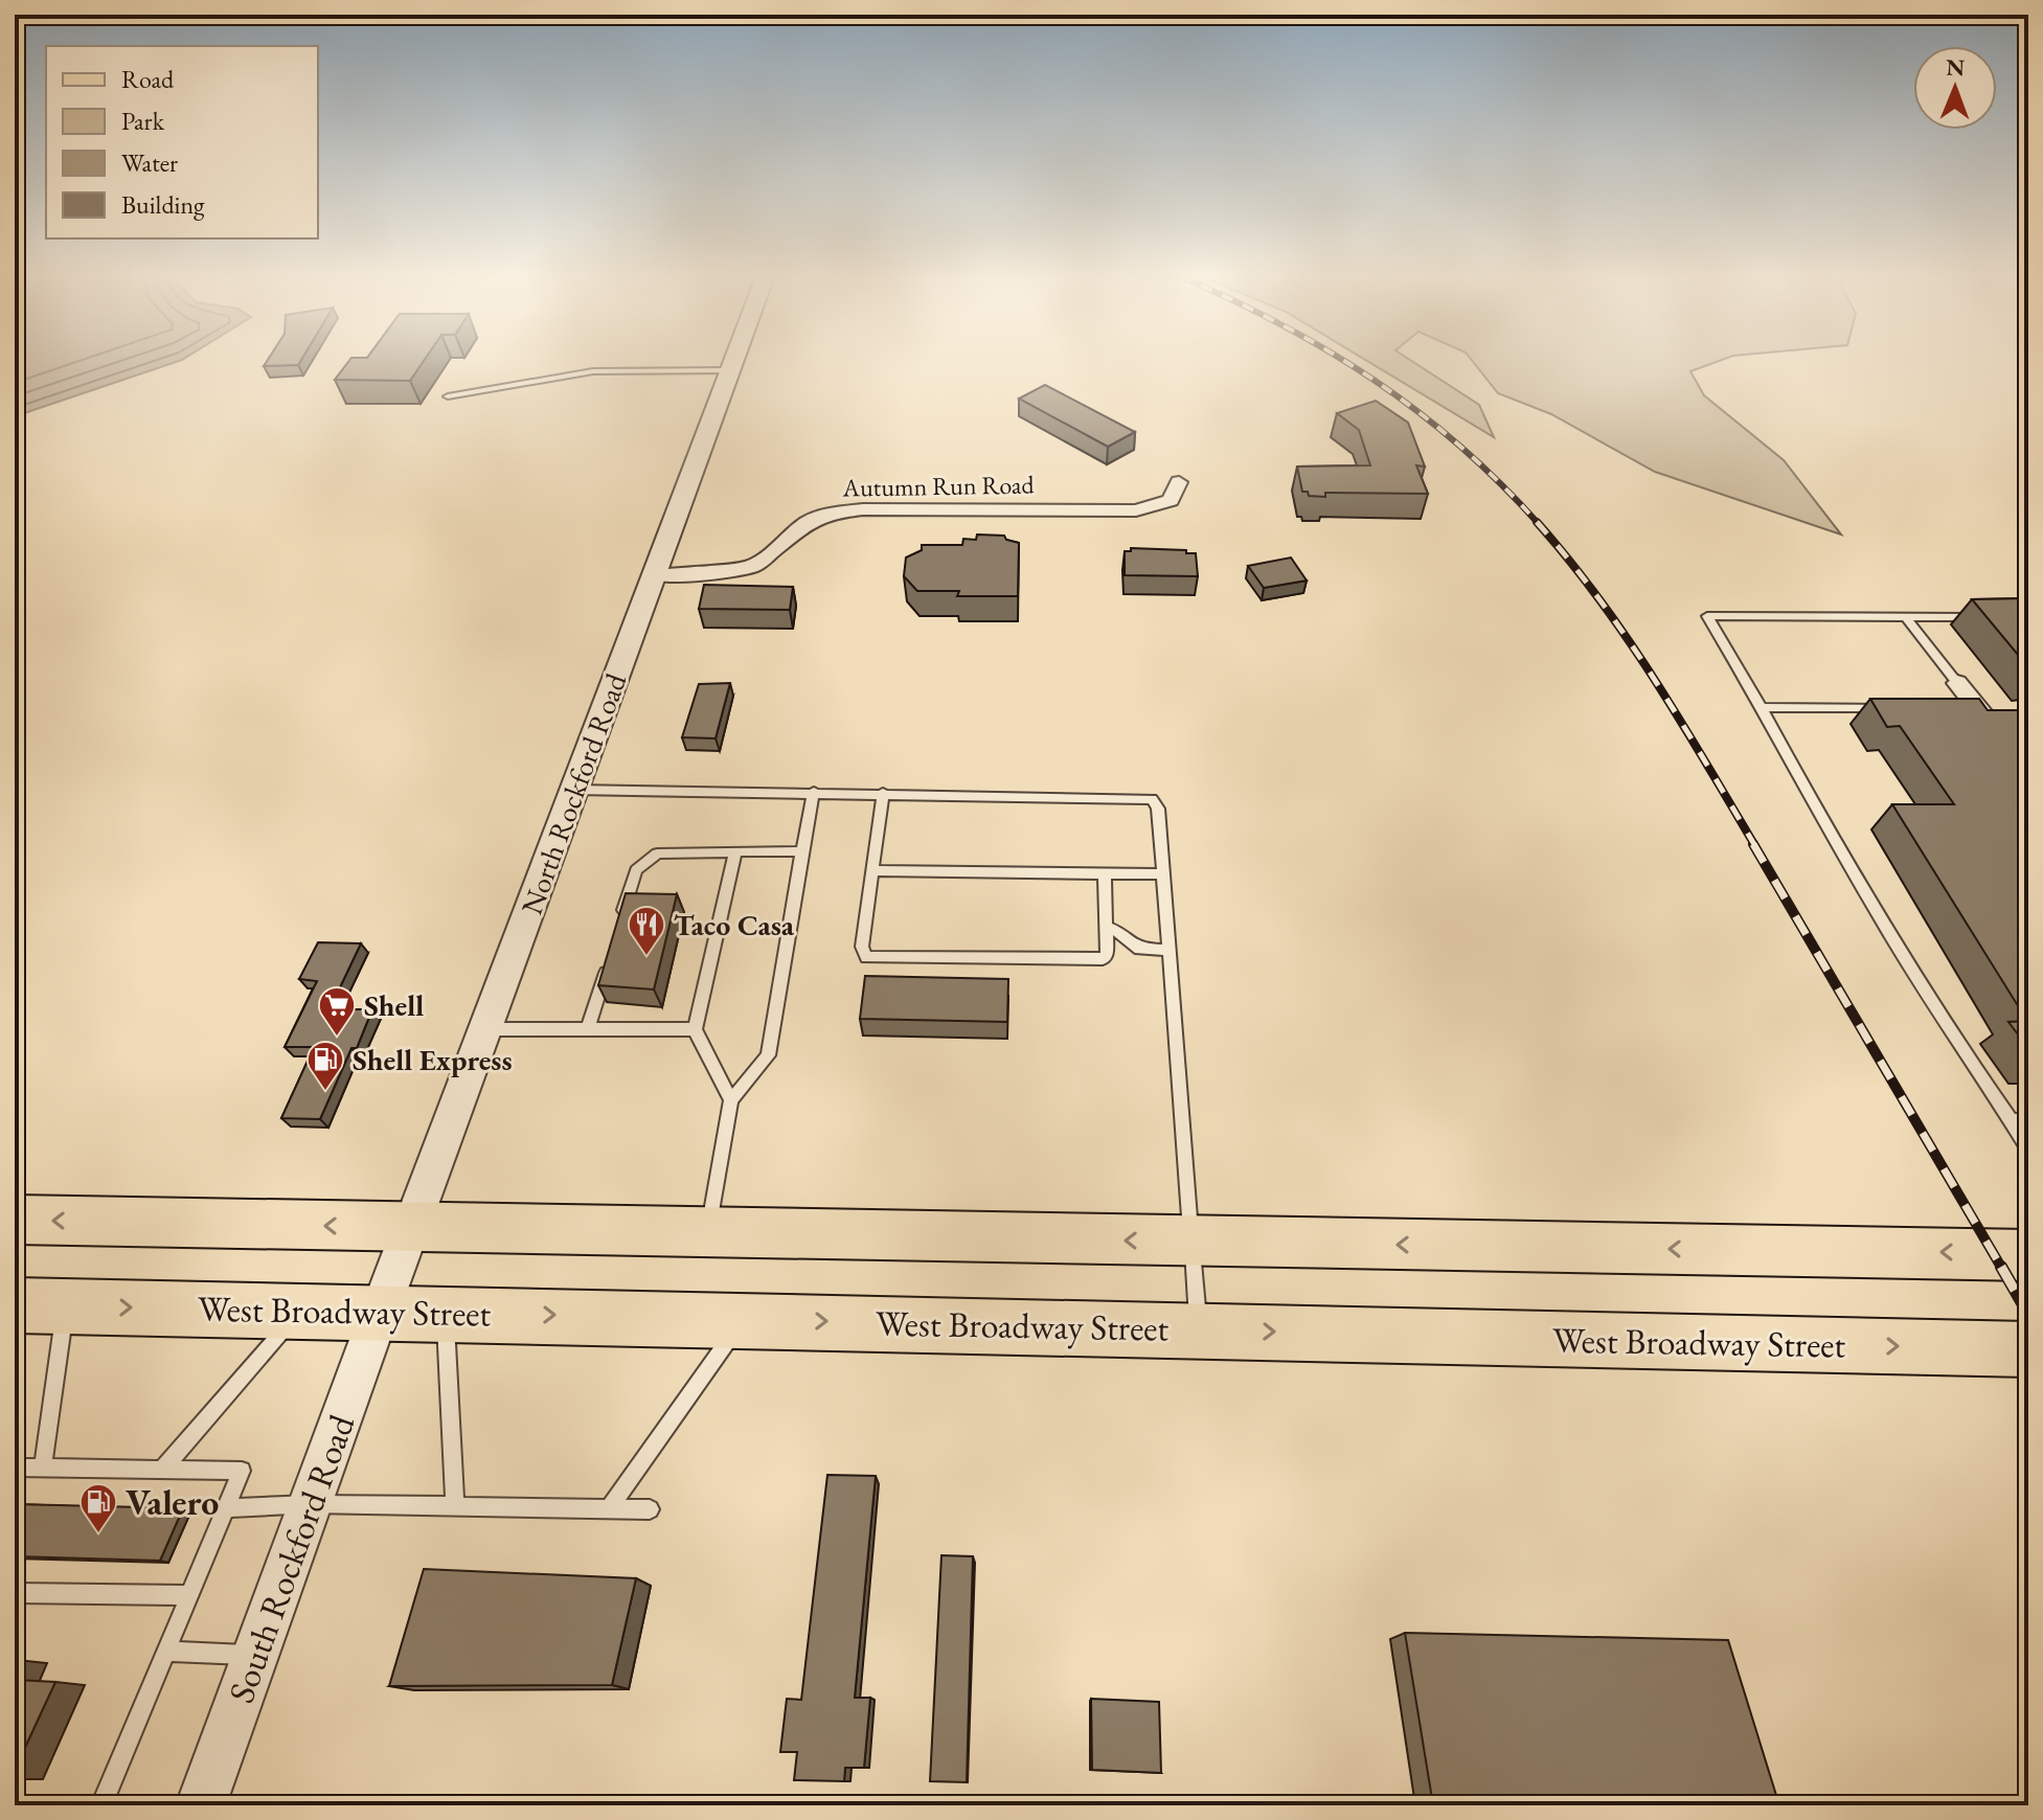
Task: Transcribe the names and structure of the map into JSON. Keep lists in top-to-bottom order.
{
  "streets": {
    "main road": ["West Broadway Street"],
    "street": ["Autumn Run Road", "North Rockford Road", "South Rockford Road"]
  },
  "crossings": [
    ["Autumn Run Road", "North Rockford Road"],
    ["North Rockford Road", "West Broadway Street"],
    ["North Rockford Road", "South Rockford Road"],
    ["West Broadway Street", "South Rockford Road"]
  ],
  "places": {
    "restaurant": ["Taco Casa"],
    "supermarket": ["Shell"],
    "fuel station": ["Shell Express", "Valero"]
  },
  "legend": [
    "Road",
    "Park",
    "Water",
    "Building"
  ],
  "north": "top"
}
